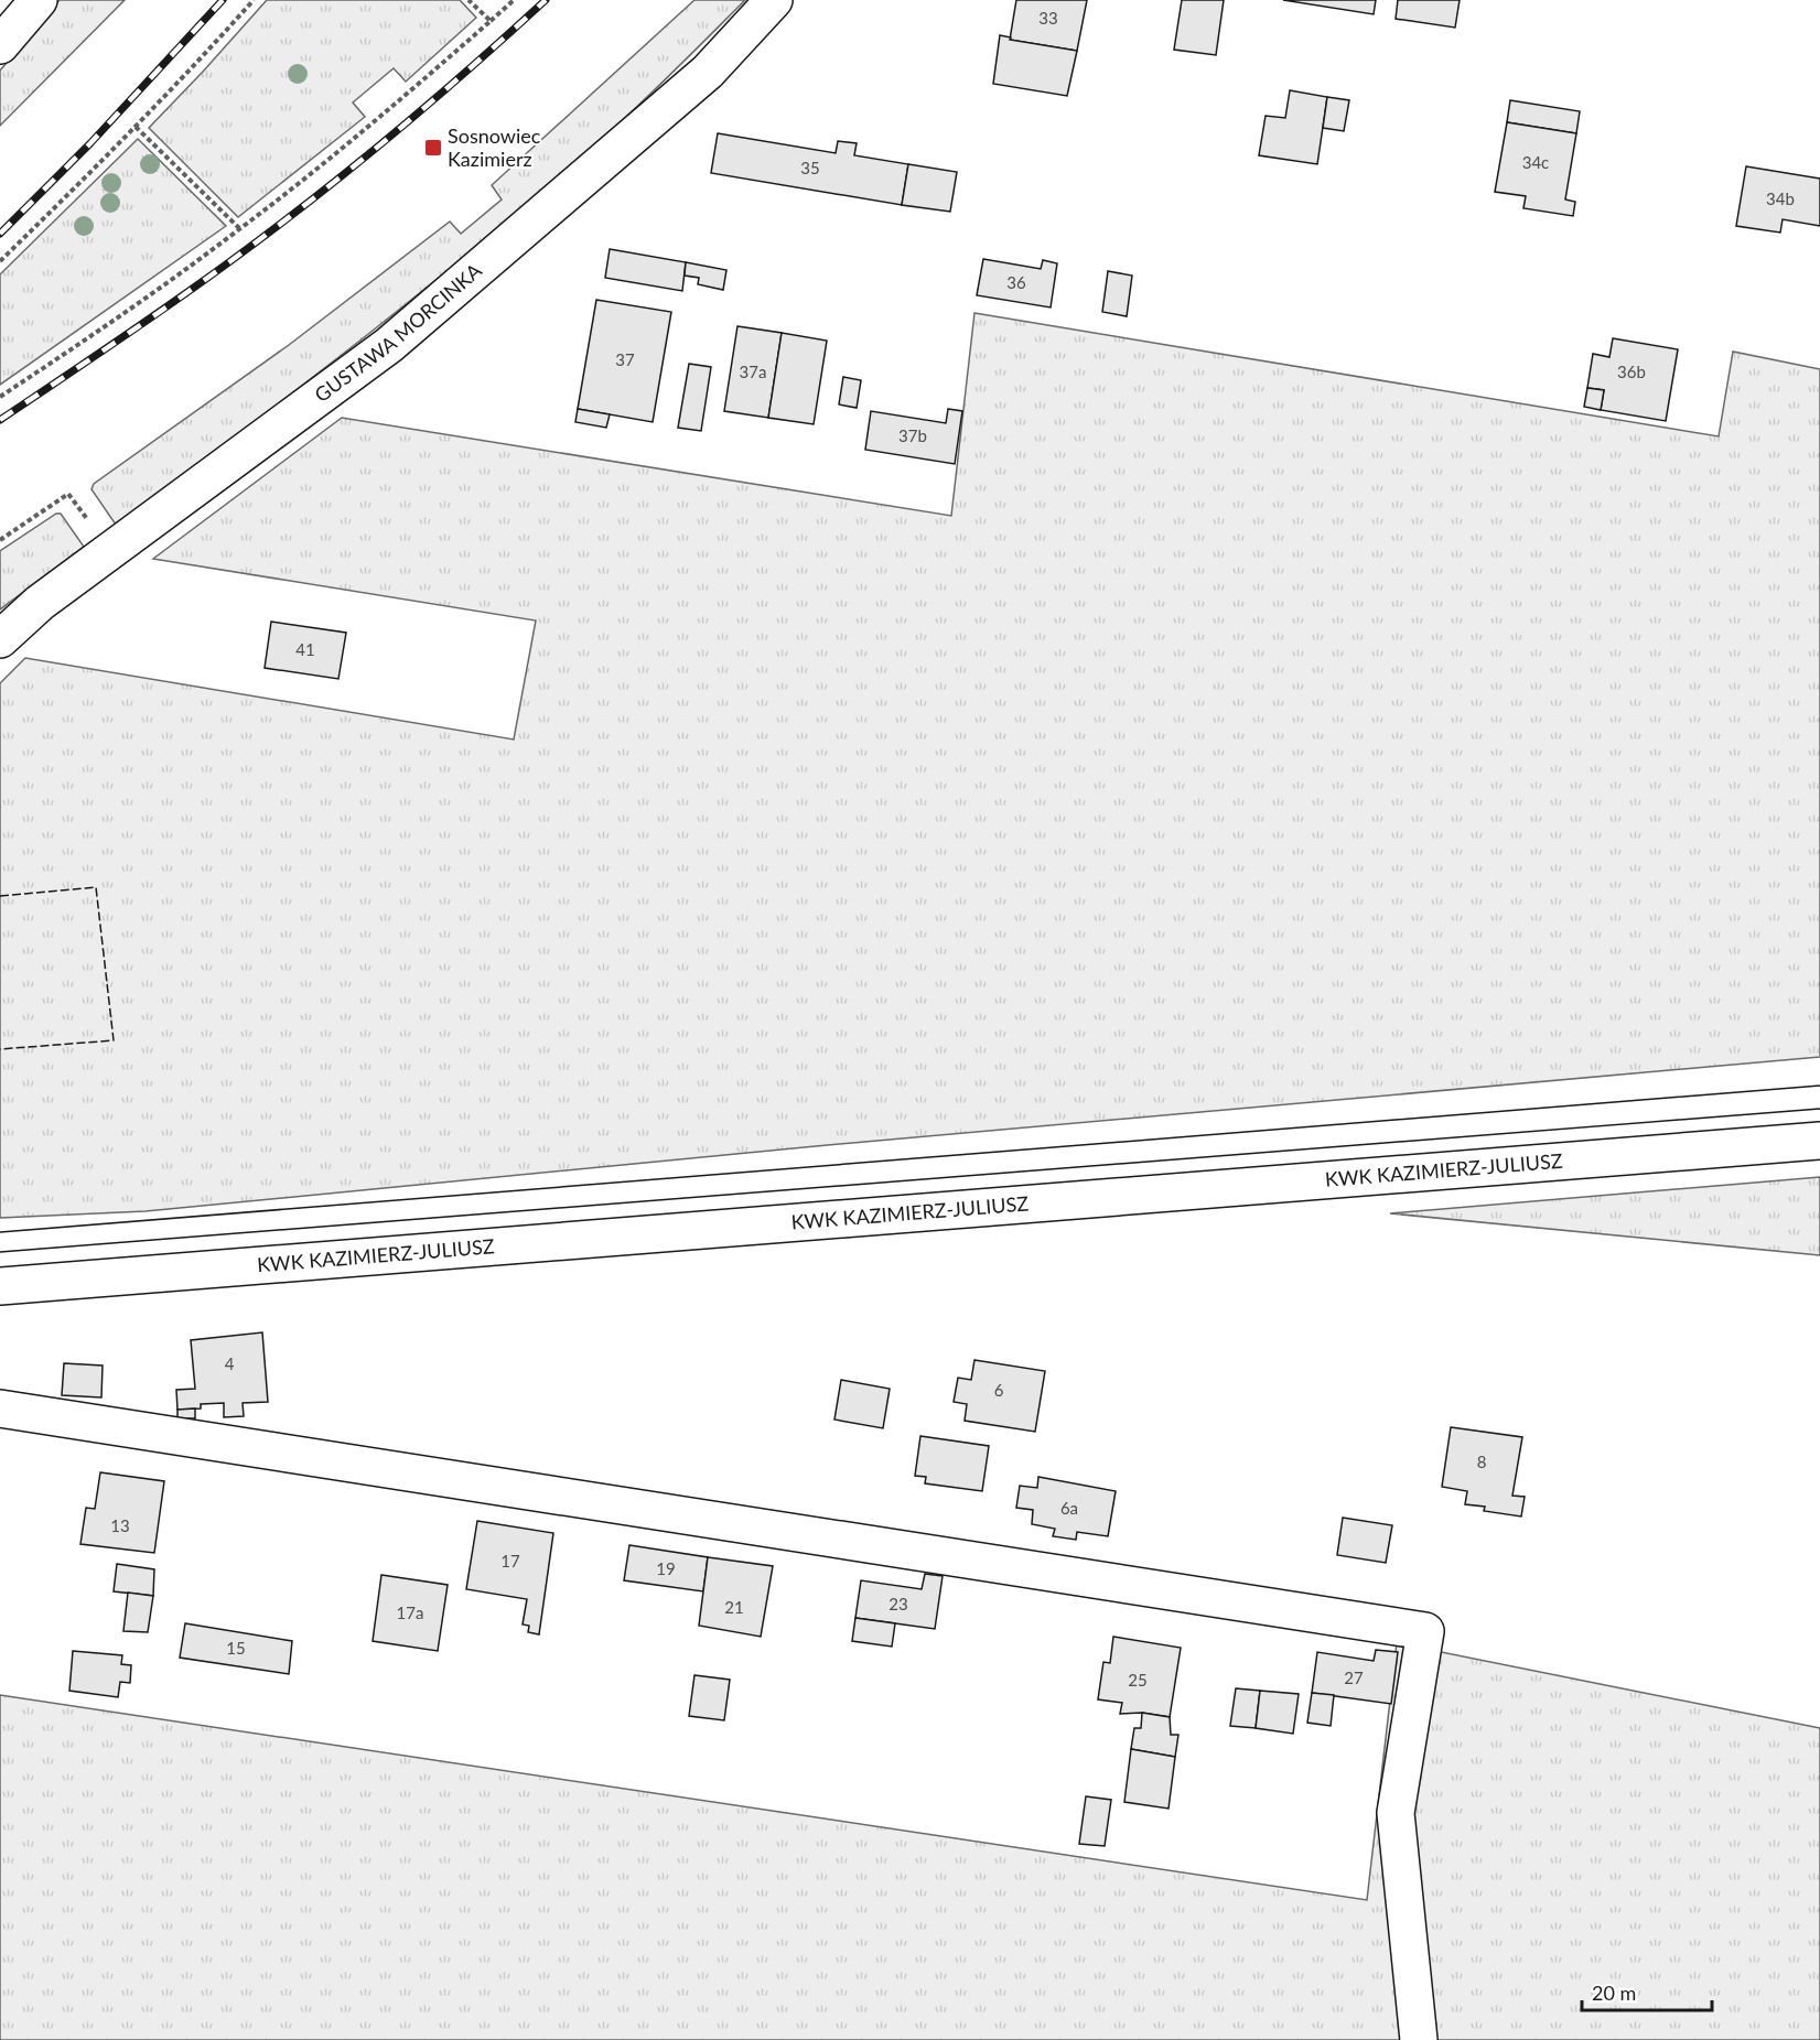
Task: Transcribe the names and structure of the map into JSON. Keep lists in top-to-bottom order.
{
  "streets": {
    "street": ["GUSTAWA MORCINKA", "KWK KAZIMIERZ-JULIUSZ"]
  },
  "places": {
    "transit": ["Sosnowiec Kazimierz"]
  },
  "house_numbers": [
    "33",
    "34c",
    "35",
    "34b",
    "36",
    "37",
    "37a",
    "36b",
    "37b",
    "41",
    "4",
    "6",
    "8",
    "6a",
    "13",
    "17",
    "19",
    "23",
    "21",
    "17a",
    "15",
    "27",
    "25"
  ],
  "scale_bar": "20 m"
}
